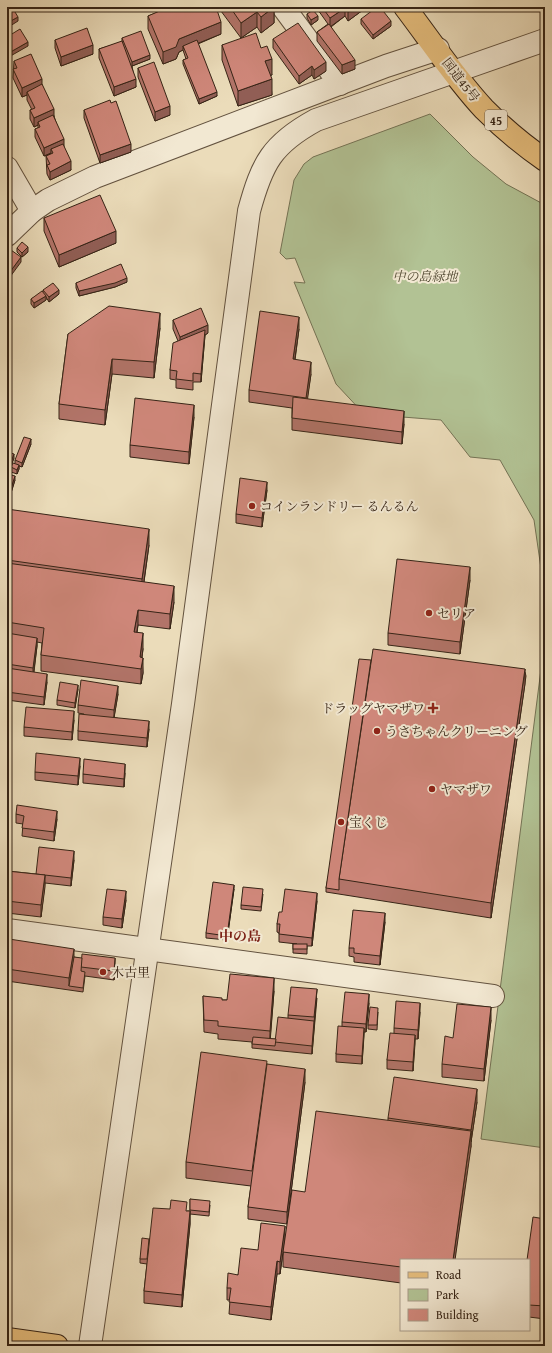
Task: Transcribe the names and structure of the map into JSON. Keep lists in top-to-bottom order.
{
  "streets": {
    "main road": ["国道45号", "45"]
  },
  "districts": ["中の島"],
  "parks": ["中の島緑地"],
  "places": {
    "other": [
      "コインランドリー るんるん",
      "セリア",
      "うさちゃんクリーニング",
      "ヤマザワ",
      "宝くじ",
      "木古里"
    ],
    "health": ["ドラッグヤマザワ"]
  },
  "legend": ["Road", "Park", "Building"]
}
